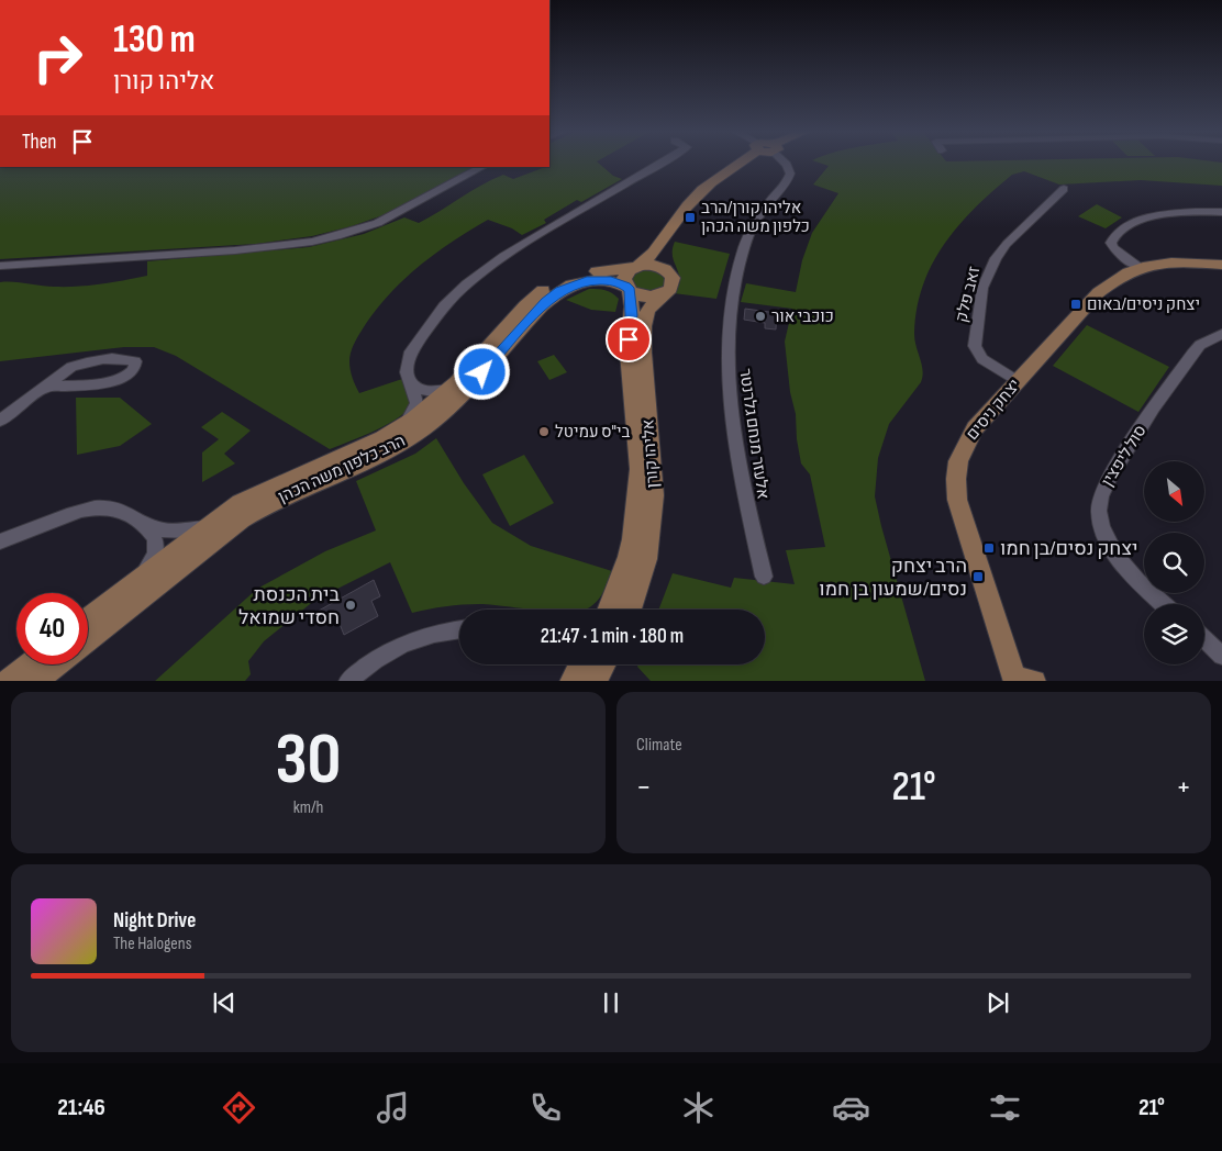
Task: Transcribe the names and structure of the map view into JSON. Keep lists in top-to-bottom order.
{
  "streets": {
    "street": [
      "זאב פלק",
      "יצחק ניסים",
      "אלעזר מנחם גלרנטר",
      "אליהו קורן",
      "סול ליפצין",
      "הרב כלפון משה הכהן"
    ]
  },
  "crossings": [
    ["זאב פלק", "יצחק ניסים"],
    ["אליהו קורן", "הרב כלפון משה הכהן"]
  ],
  "places": {
    "transit": [
      "אליהו קורן/הרב כלפון משה הכהן",
      "יצחק ניסים/באום",
      "יצחק נסים/בן חמו",
      "הרב יצחק נסים/שמעון בן חמו"
    ],
    "other": ["כוכבי אור", "בי\"ס עמיטל", "בית הכנסת חסדי שמואל"]
  },
  "north": "bottom right",
  "page": {
    "turn": ["130 m", "אליהו קורן"],
    "then": "Then",
    "limit": "40",
    "trip": "21:47 · 1 min · 180 m",
    "tile": [
      ["30", "km/h"],
      "Climate"
    ],
    "heat": ["−", "21°", "+"],
    "song": ["Night Drive", "The Halogens"],
    "tabs": ["21:46", "21°"]
  }
}
